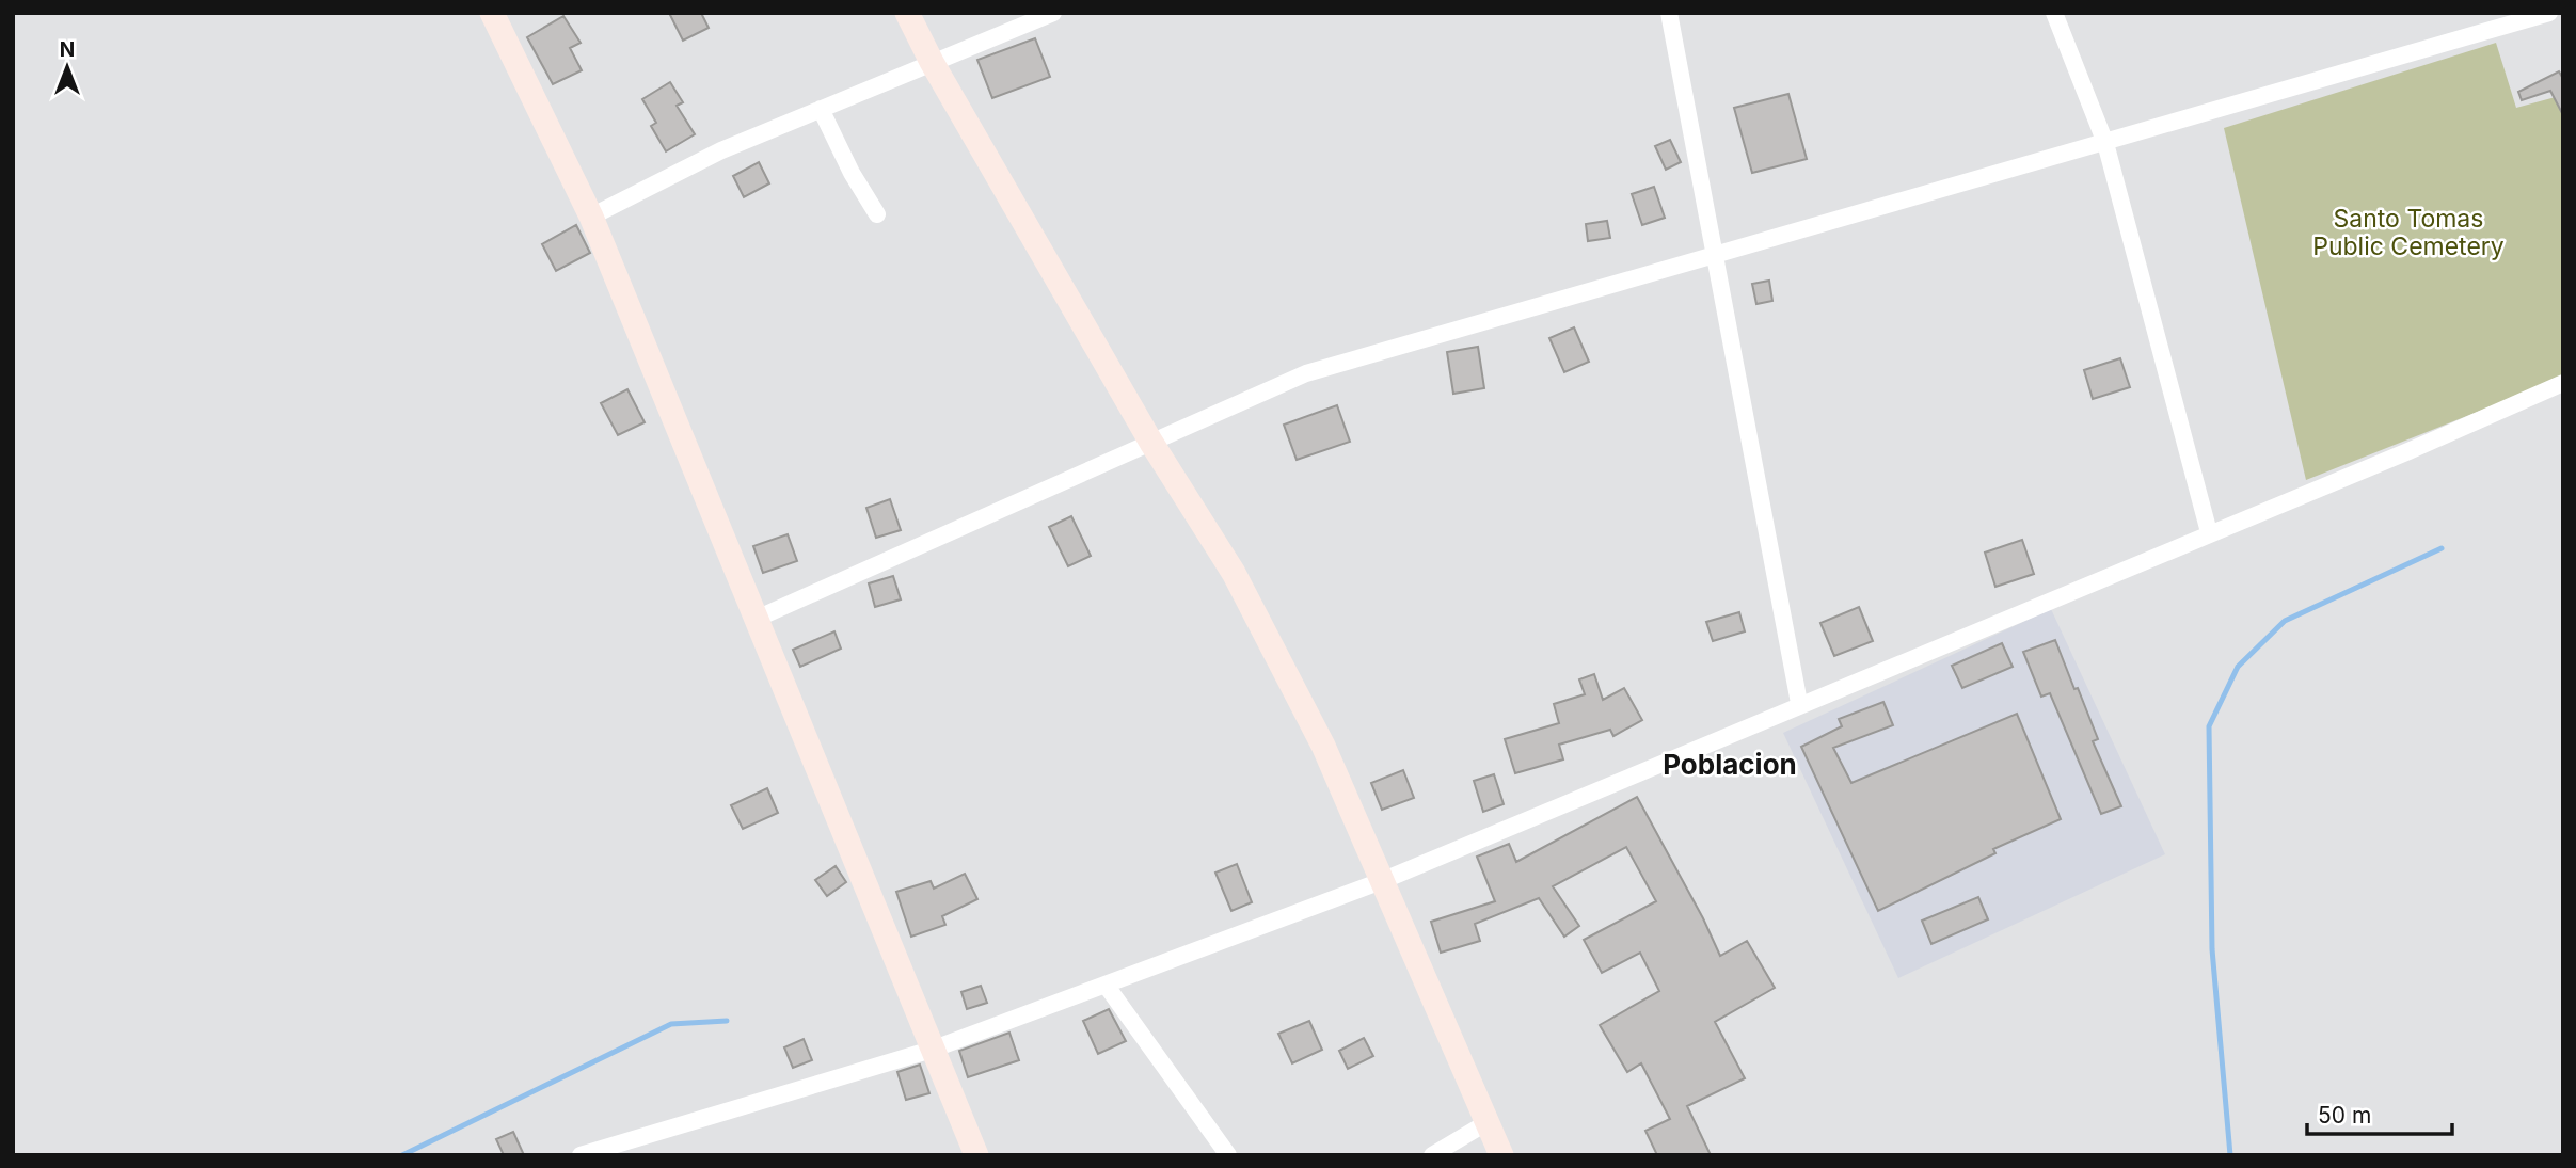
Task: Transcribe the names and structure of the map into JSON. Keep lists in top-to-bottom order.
{
  "districts": ["Poblacion"],
  "parks": ["Santo Tomas Public Cemetery"],
  "scale_bar": "50 m",
  "north": "top"
}
